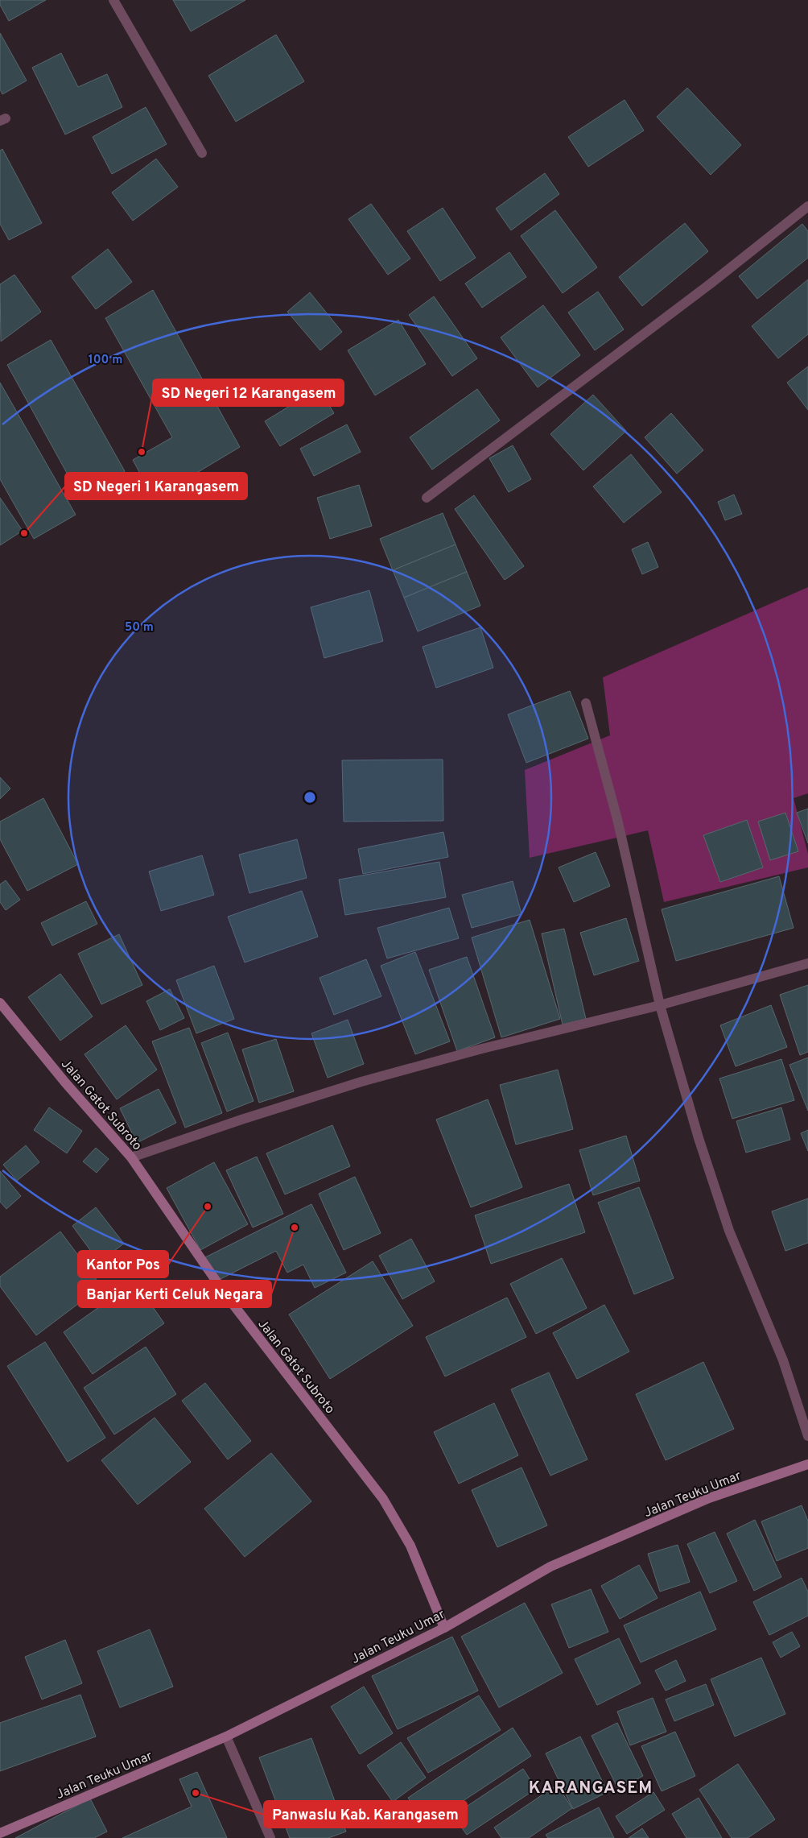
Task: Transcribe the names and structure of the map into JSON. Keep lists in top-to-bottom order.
{
  "streets": {
    "street": ["Jalan Gatot Subroto", "Jalan Teuku Umar"]
  },
  "crossings": [
    ["Jalan Gatot Subroto", "Jalan Teuku Umar"]
  ],
  "districts": ["KARANGASEM"],
  "places": [
    "SD Negeri 12 Karangasem",
    "SD Negeri 1 Karangasem",
    "Kantor Pos",
    "Banjar Kerti Celuk Negara",
    "Panwaslu Kab. Karangasem"
  ],
  "rings": ["100 m", "50 m"]
}
